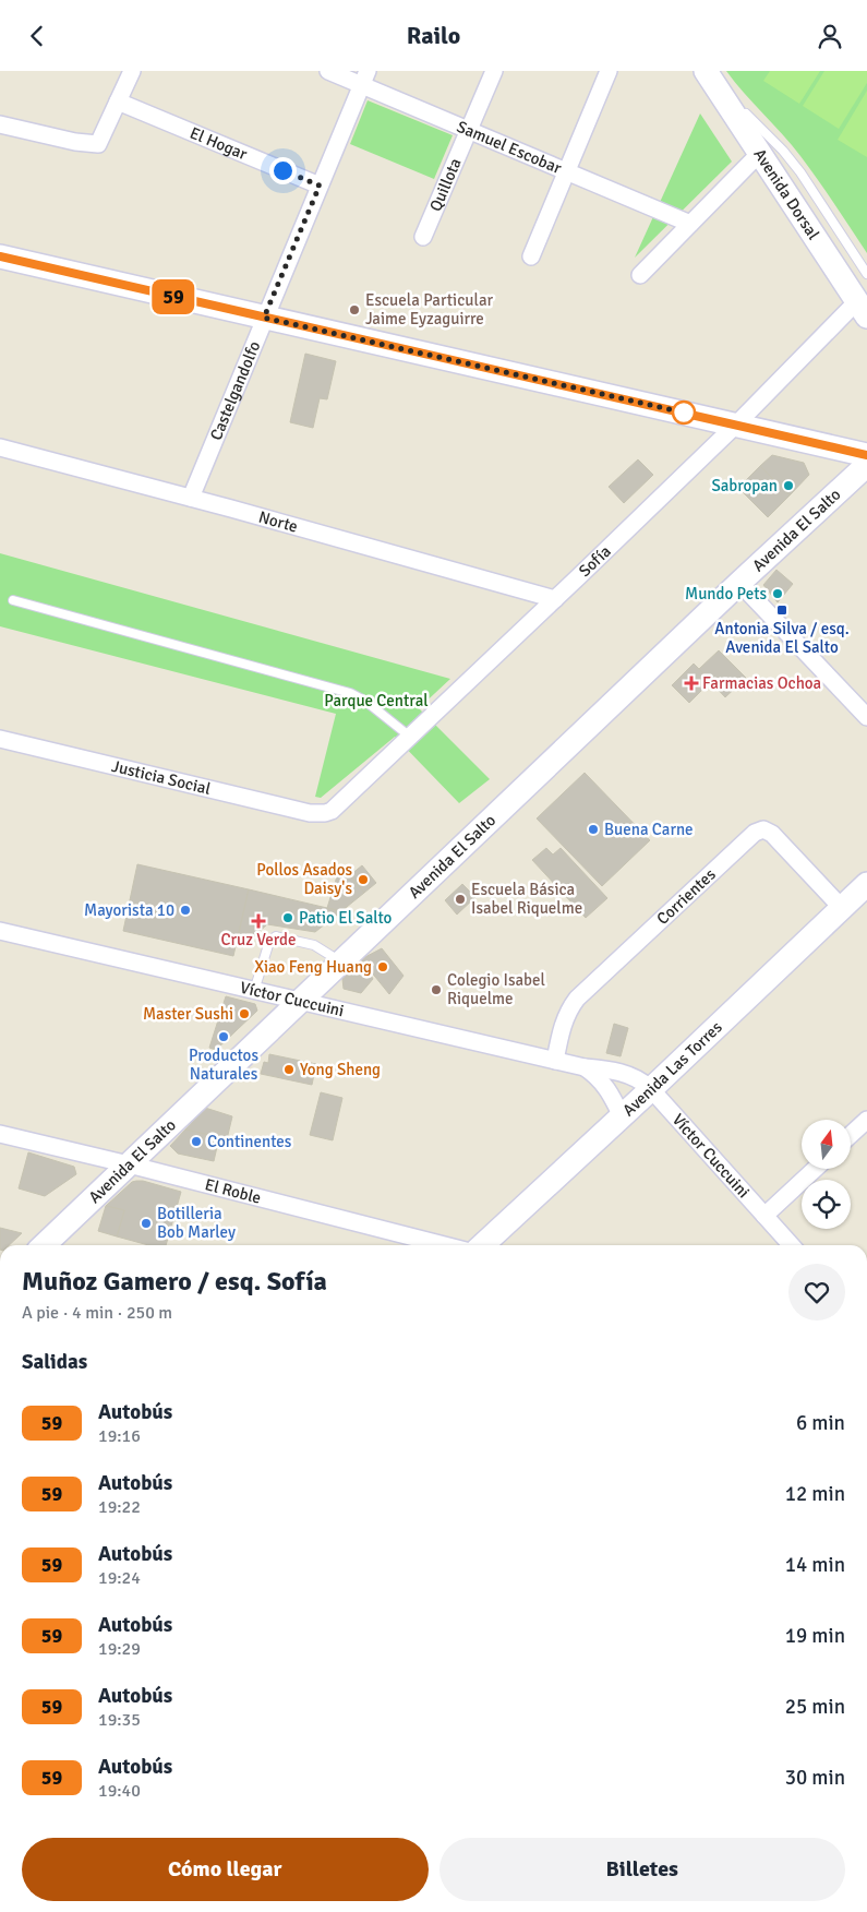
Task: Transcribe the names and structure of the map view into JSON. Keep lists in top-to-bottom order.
{
  "streets": {
    "street": [
      "El Hogar",
      "Samuel Escobar",
      "Quillota",
      "Avenida Dorsal",
      "Castelgandolfo",
      "Norte",
      "Avenida El Salto",
      "Sofía",
      "Justicia Social",
      "Corrientes",
      "Víctor Cuccuini",
      "Avenida Las Torres",
      "El Roble"
    ]
  },
  "crossings": [
    ["El Hogar", "Castelgandolfo"],
    ["Samuel Escobar", "Quillota"],
    ["Samuel Escobar", "Castelgandolfo"],
    ["Avenida Dorsal", "Sofía"],
    ["Castelgandolfo", "Norte"],
    ["Norte", "Sofía"],
    ["Avenida El Salto", "Víctor Cuccuini"],
    ["Avenida El Salto", "El Roble"],
    ["Sofía", "Justicia Social"],
    ["Corrientes", "Víctor Cuccuini"],
    ["Corrientes", "Avenida Las Torres"],
    ["Víctor Cuccuini", "Avenida Las Torres"]
  ],
  "parks": ["Parque Central"],
  "places": {
    "other": [
      "Escuela Particular Jaime Eyzaguirre",
      "Sabropan",
      "Mundo Pets",
      "Buena Carne",
      "Pollos Asados Daisy's",
      "Escuela Básica Isabel Riquelme",
      "Mayorista 10",
      "Patio El Salto",
      "Xiao Feng Huang",
      "Colegio Isabel Riquelme",
      "Master Sushi",
      "Productos Naturales",
      "Yong Sheng",
      "Continentes",
      "Botilleria Bob Marley"
    ],
    "transit": ["Antonia Silva / esq. Avenida El Salto"],
    "health": ["Farmacias Ochoa", "Cruz Verde"]
  },
  "lines": ["bus line 59"],
  "north": "top",
  "page": {
    "header": "Railo",
    "on_map": "59",
    "heading": [
      ["Muñoz Gamero / esq. Sofía", "A pie · 4 min · 250 m"],
      "Salidas"
    ],
    "list": [
      {
        "mark": "59",
        "name": "Autobús",
        "note": "19:16",
        "value": "6 min"
      },
      {
        "mark": "59",
        "name": "Autobús",
        "note": "19:22",
        "value": "12 min"
      },
      {
        "mark": "59",
        "name": "Autobús",
        "note": "19:24",
        "value": "14 min"
      },
      {
        "mark": "59",
        "name": "Autobús",
        "note": "19:29",
        "value": "19 min"
      },
      {
        "mark": "59",
        "name": "Autobús",
        "note": "19:35",
        "value": "25 min"
      },
      {
        "mark": "59",
        "name": "Autobús",
        "note": "19:40",
        "value": "30 min"
      }
    ],
    "buttons": ["Cómo llegar", "Billetes"]
  }
}
